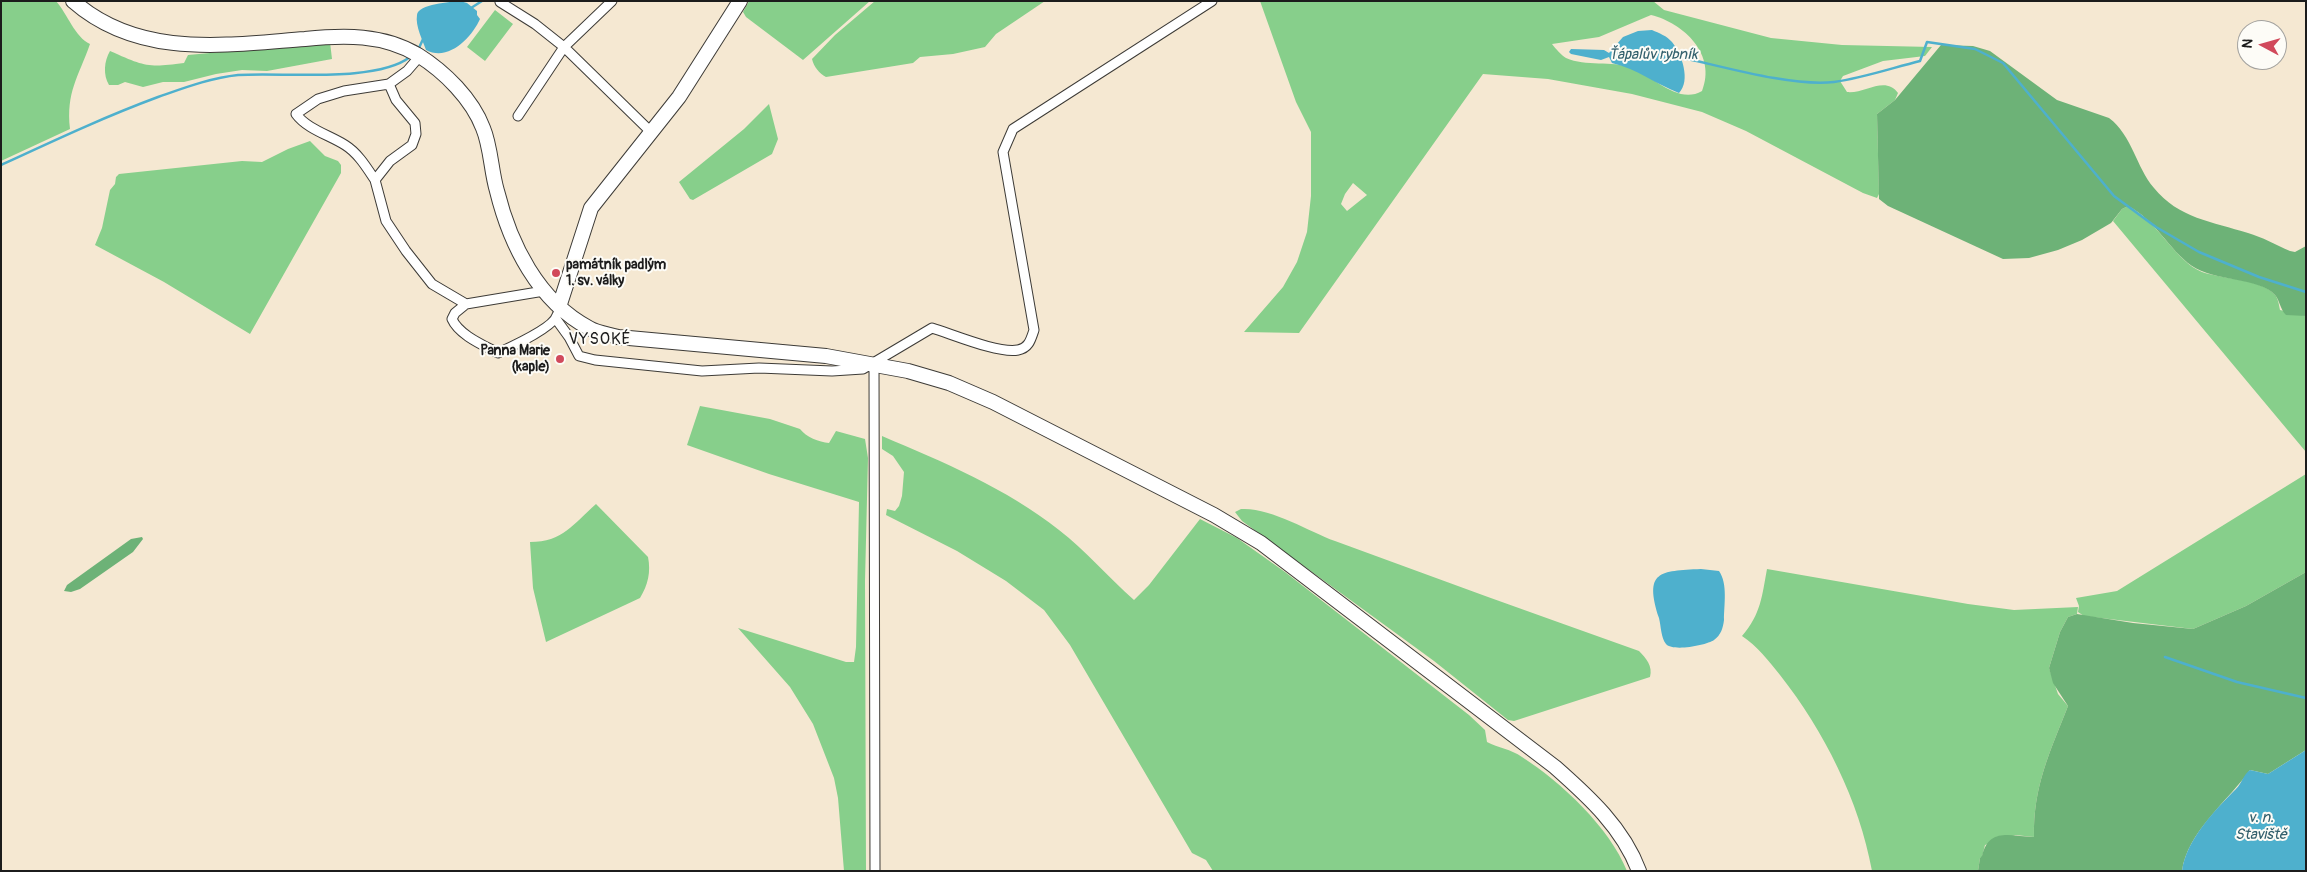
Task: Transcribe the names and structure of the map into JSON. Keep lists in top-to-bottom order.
{
  "districts": ["VYSOKÉ"],
  "water": ["Ťápalův rybník", "v. n. Staviště"],
  "places": ["památník padlým 1. sv. války", "Panna Marie (kaple)"],
  "north": "left"
}
